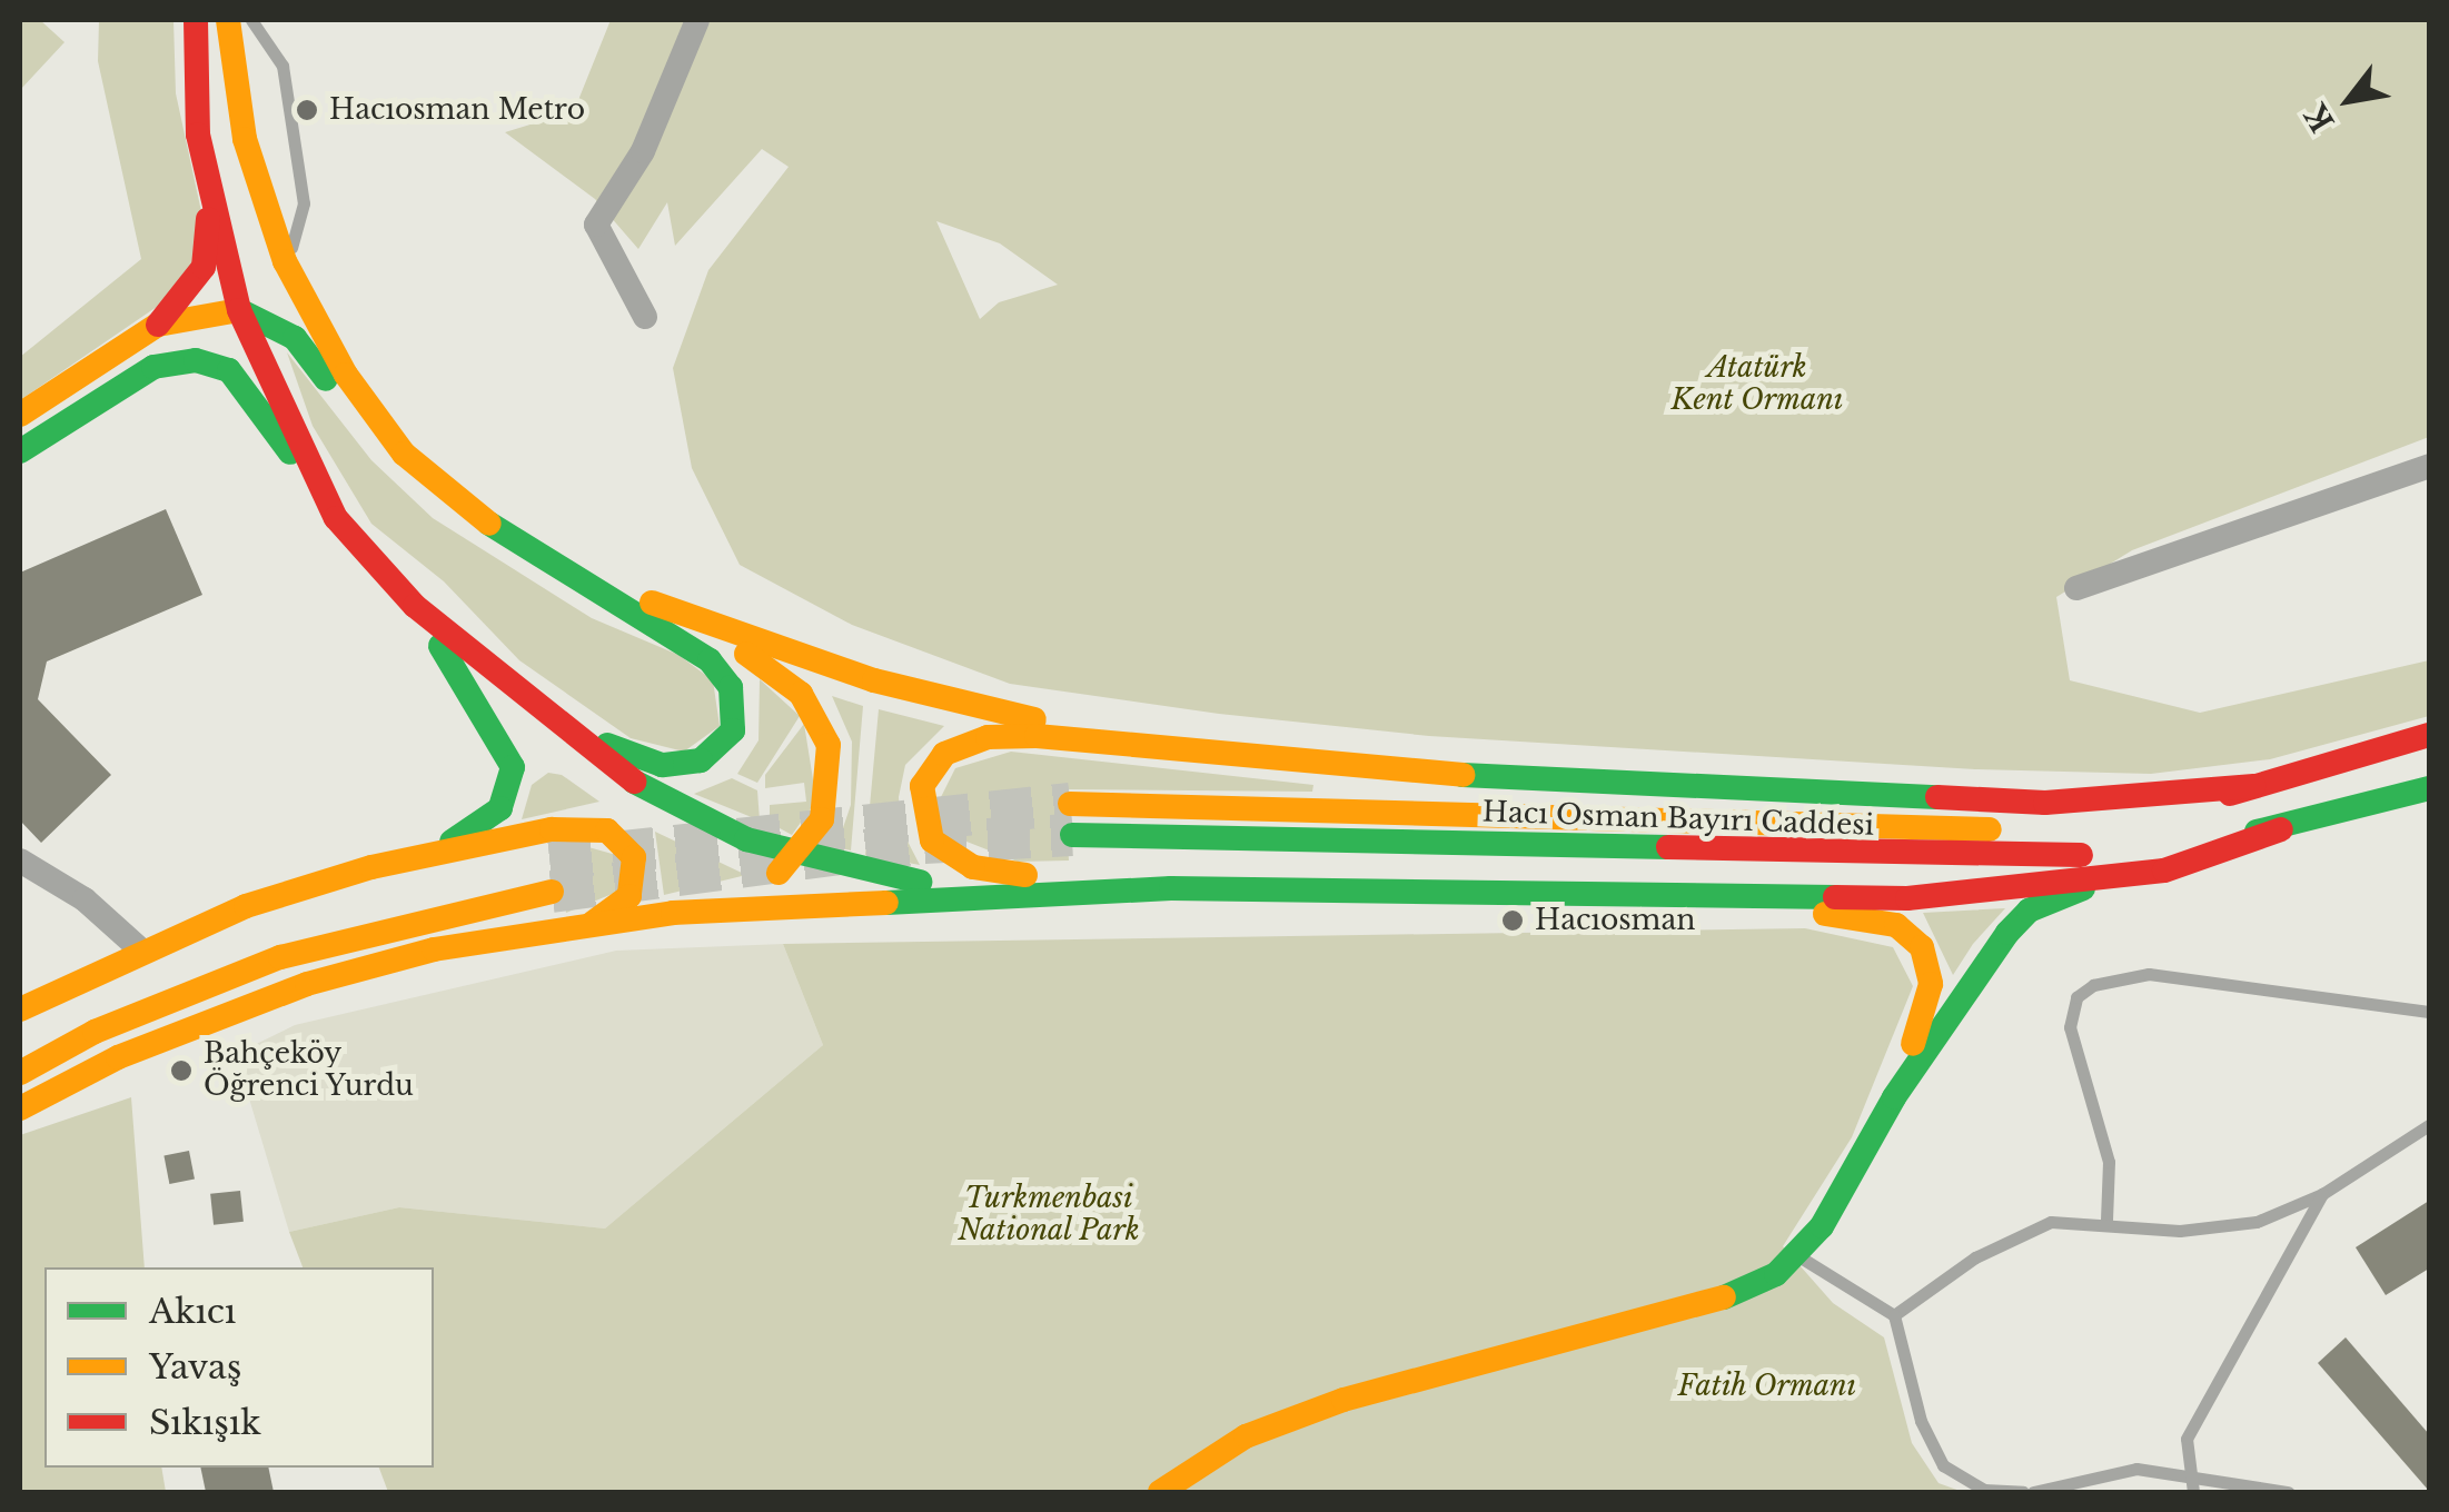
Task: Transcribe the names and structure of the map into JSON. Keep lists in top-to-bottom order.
{
  "streets": {
    "main road": ["Hacı Osman Bayırı Caddesi"]
  },
  "parks": ["Atatürk Kent Ormanı", "Turkmenbasi National Park", "Fatih Ormanı"],
  "places": ["Hacıosman Metro", "Hacıosman", "Bahçeköy Öğrenci Yurdu"],
  "legend": ["Akıcı", "Yavaş", "Sıkışık"],
  "north": "bottom left"
}
